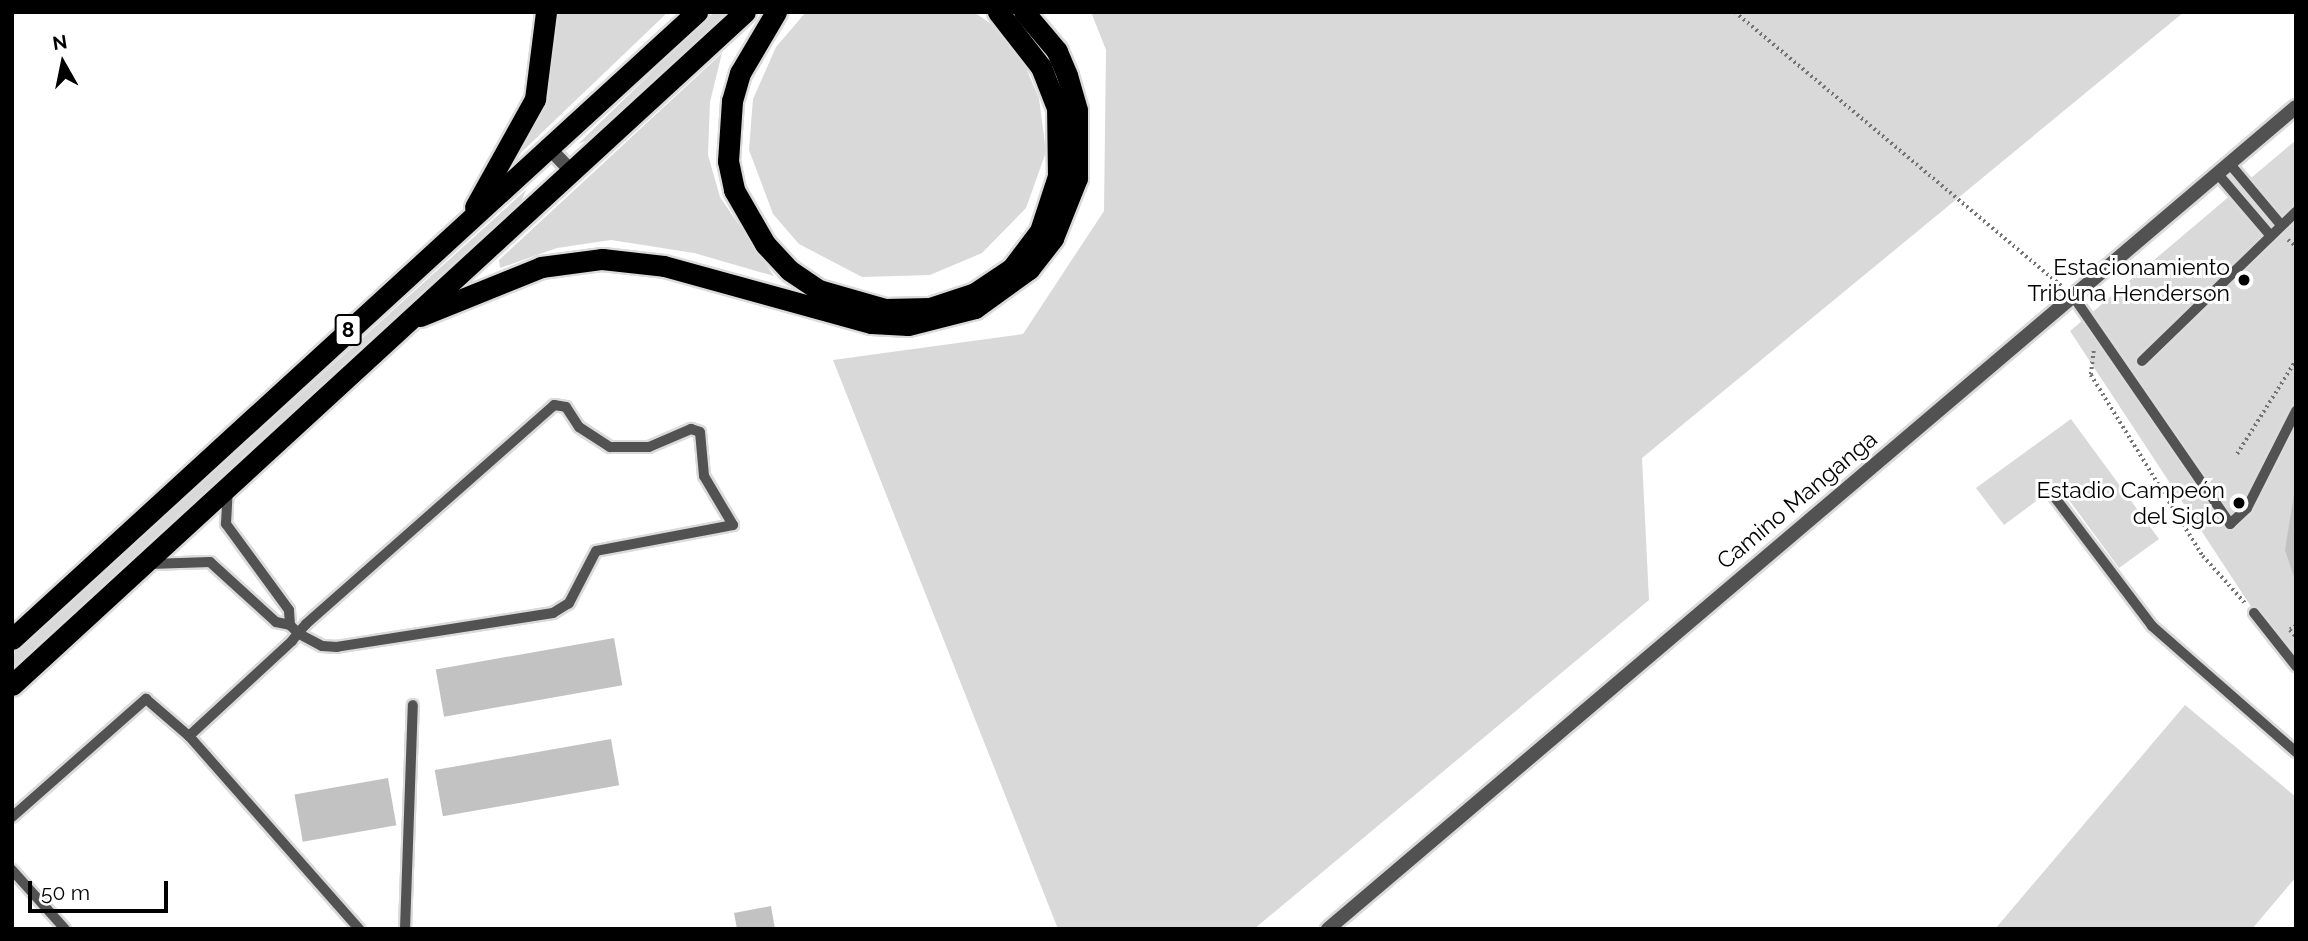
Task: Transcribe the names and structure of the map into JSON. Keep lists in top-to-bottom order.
{
  "streets": {
    "highway": ["8"],
    "street": ["Camino Manganga"]
  },
  "places": ["Estacionamiento Tribuna Henderson", "Estadio Campeón del Siglo"],
  "scale_bar": "50 m",
  "north": "top"
}
